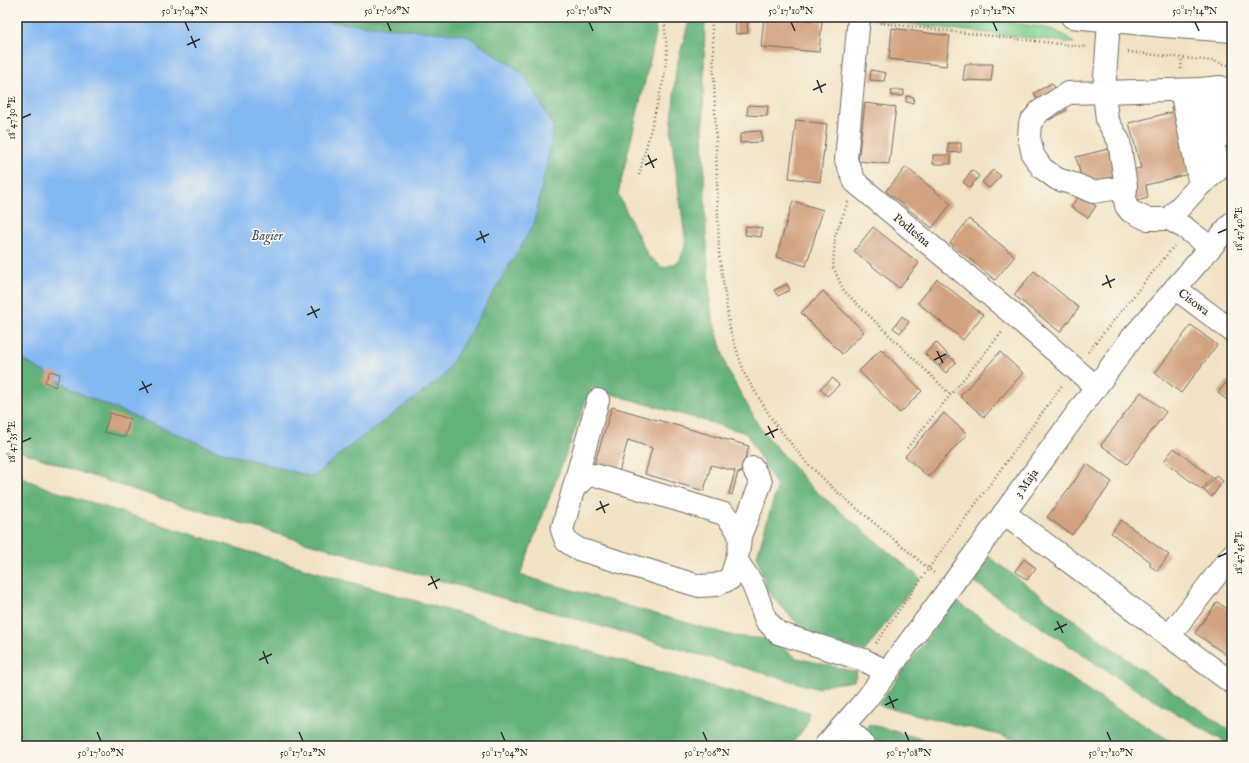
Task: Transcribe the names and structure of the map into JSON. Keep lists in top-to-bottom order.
{
  "streets": {
    "main road": ["Podleśna", "Cisowa", "3 Maja"]
  },
  "crossings": [
    ["Podleśna", "3 Maja"],
    ["Cisowa", "3 Maja"]
  ],
  "water": ["Bagier"],
  "coordinates": [
    "50°17'04\"N",
    "50°17'06\"N",
    "50°17'08\"N",
    "50°17'10\"N",
    "50°17'12\"N",
    "50°17'14\"N",
    "18°47'30\"E",
    "18°47'40\"E",
    "18°47'35\"E",
    "18°47'45\"E",
    "50°17'00\"N",
    "50°17'02\"N"
  ]
}
